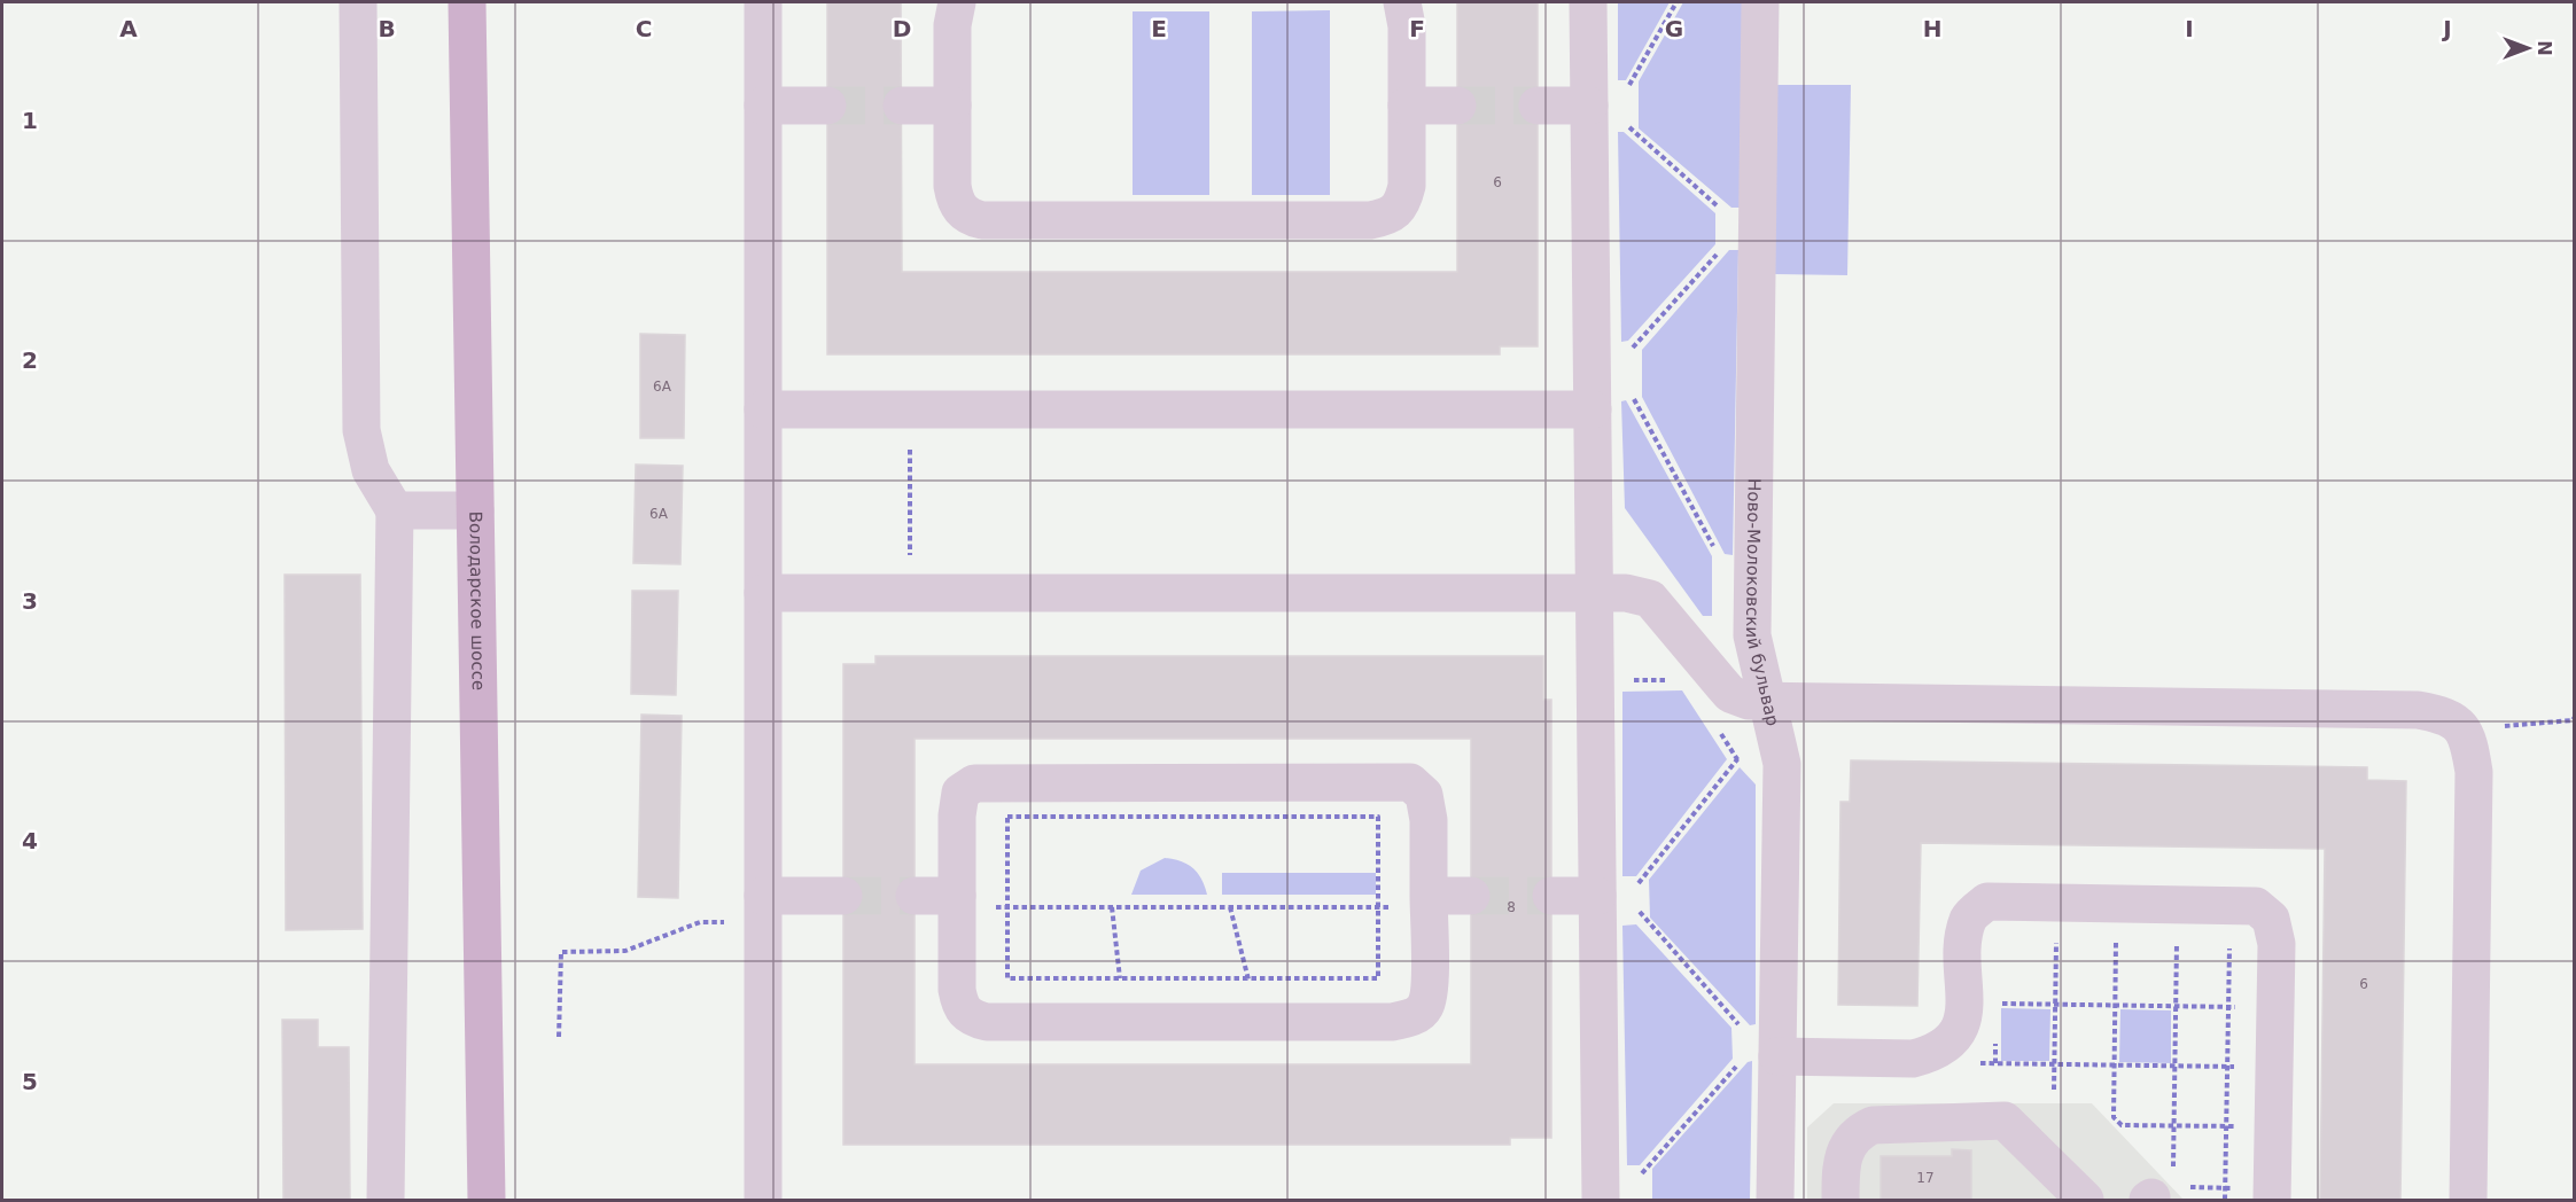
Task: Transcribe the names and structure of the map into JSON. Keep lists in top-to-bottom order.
{
  "streets": {
    "main road": ["Володарское шоссе"],
    "street": ["Ново-Молоковский бульвар"]
  },
  "house_numbers": [
    "6",
    "6А",
    "6А",
    "8",
    "6",
    "17"
  ],
  "north": "right",
  "grid": {
    "columns": [
      "A",
      "B",
      "C",
      "D",
      "E",
      "F",
      "G",
      "H",
      "I",
      "J"
    ],
    "rows": [
      "1",
      "2",
      "3",
      "4",
      "5"
    ]
  }
}
